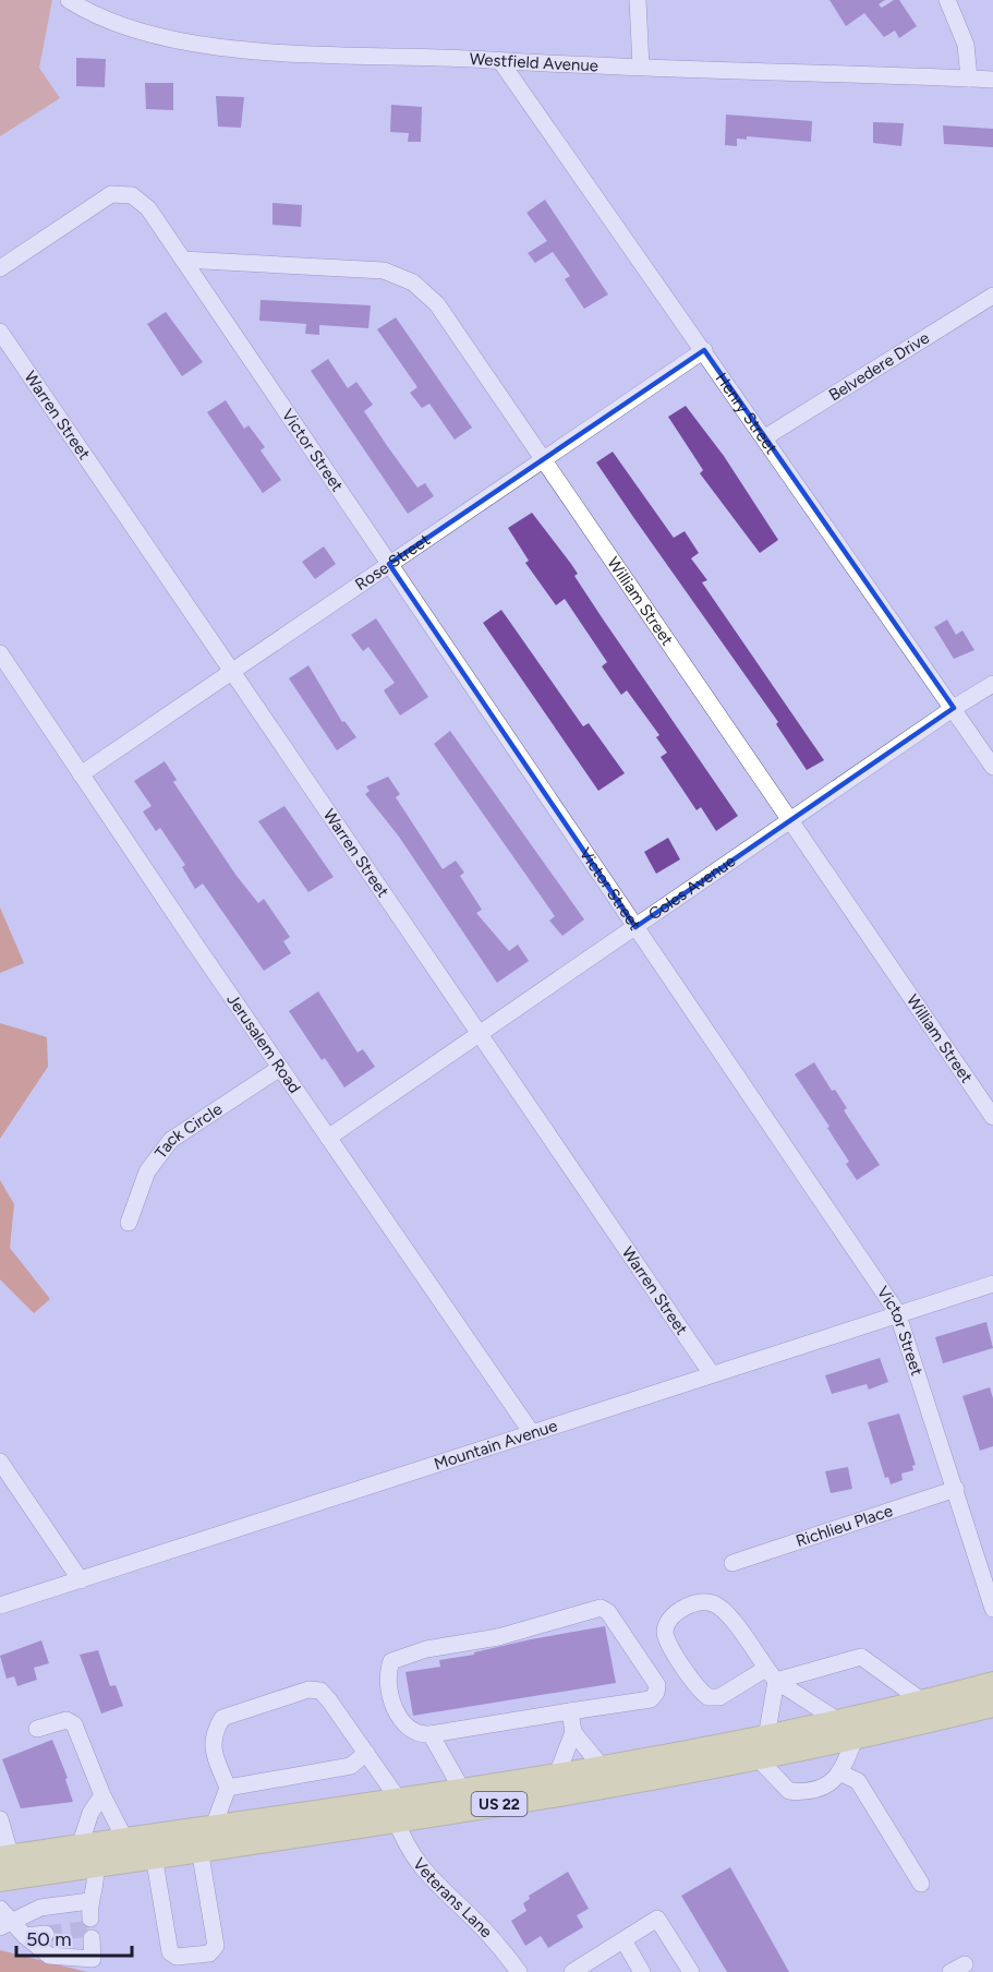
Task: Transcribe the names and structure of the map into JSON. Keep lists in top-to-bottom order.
{
  "streets": {
    "highway": ["US 22"],
    "street": [
      "Westfield Avenue",
      "Belvedere Drive",
      "Henry Street",
      "Warren Street",
      "Victor Street",
      "Rose Street",
      "William Street",
      "Coles Avenue",
      "Jerusalem Road",
      "Tack Circle",
      "Mountain Avenue",
      "Richlieu Place",
      "Veterans Lane"
    ]
  },
  "crossings": [
    ["Westfield Avenue", "Henry Street"],
    ["Belvedere Drive", "Henry Street"],
    ["Henry Street", "Rose Street"],
    ["Henry Street", "Coles Avenue"],
    ["Warren Street", "Rose Street"],
    ["Warren Street", "Coles Avenue"],
    ["Warren Street", "Mountain Avenue"],
    ["Victor Street", "Rose Street"],
    ["Victor Street", "William Street"],
    ["Victor Street", "Coles Avenue"],
    ["Victor Street", "Mountain Avenue"],
    ["Victor Street", "Richlieu Place"],
    ["Rose Street", "William Street"],
    ["Rose Street", "Jerusalem Road"],
    ["William Street", "Coles Avenue"],
    ["Coles Avenue", "Jerusalem Road"],
    ["Jerusalem Road", "Tack Circle"],
    ["Jerusalem Road", "Mountain Avenue"],
    ["US 22", "Veterans Lane"]
  ],
  "scale_bar": "50 m"
}
